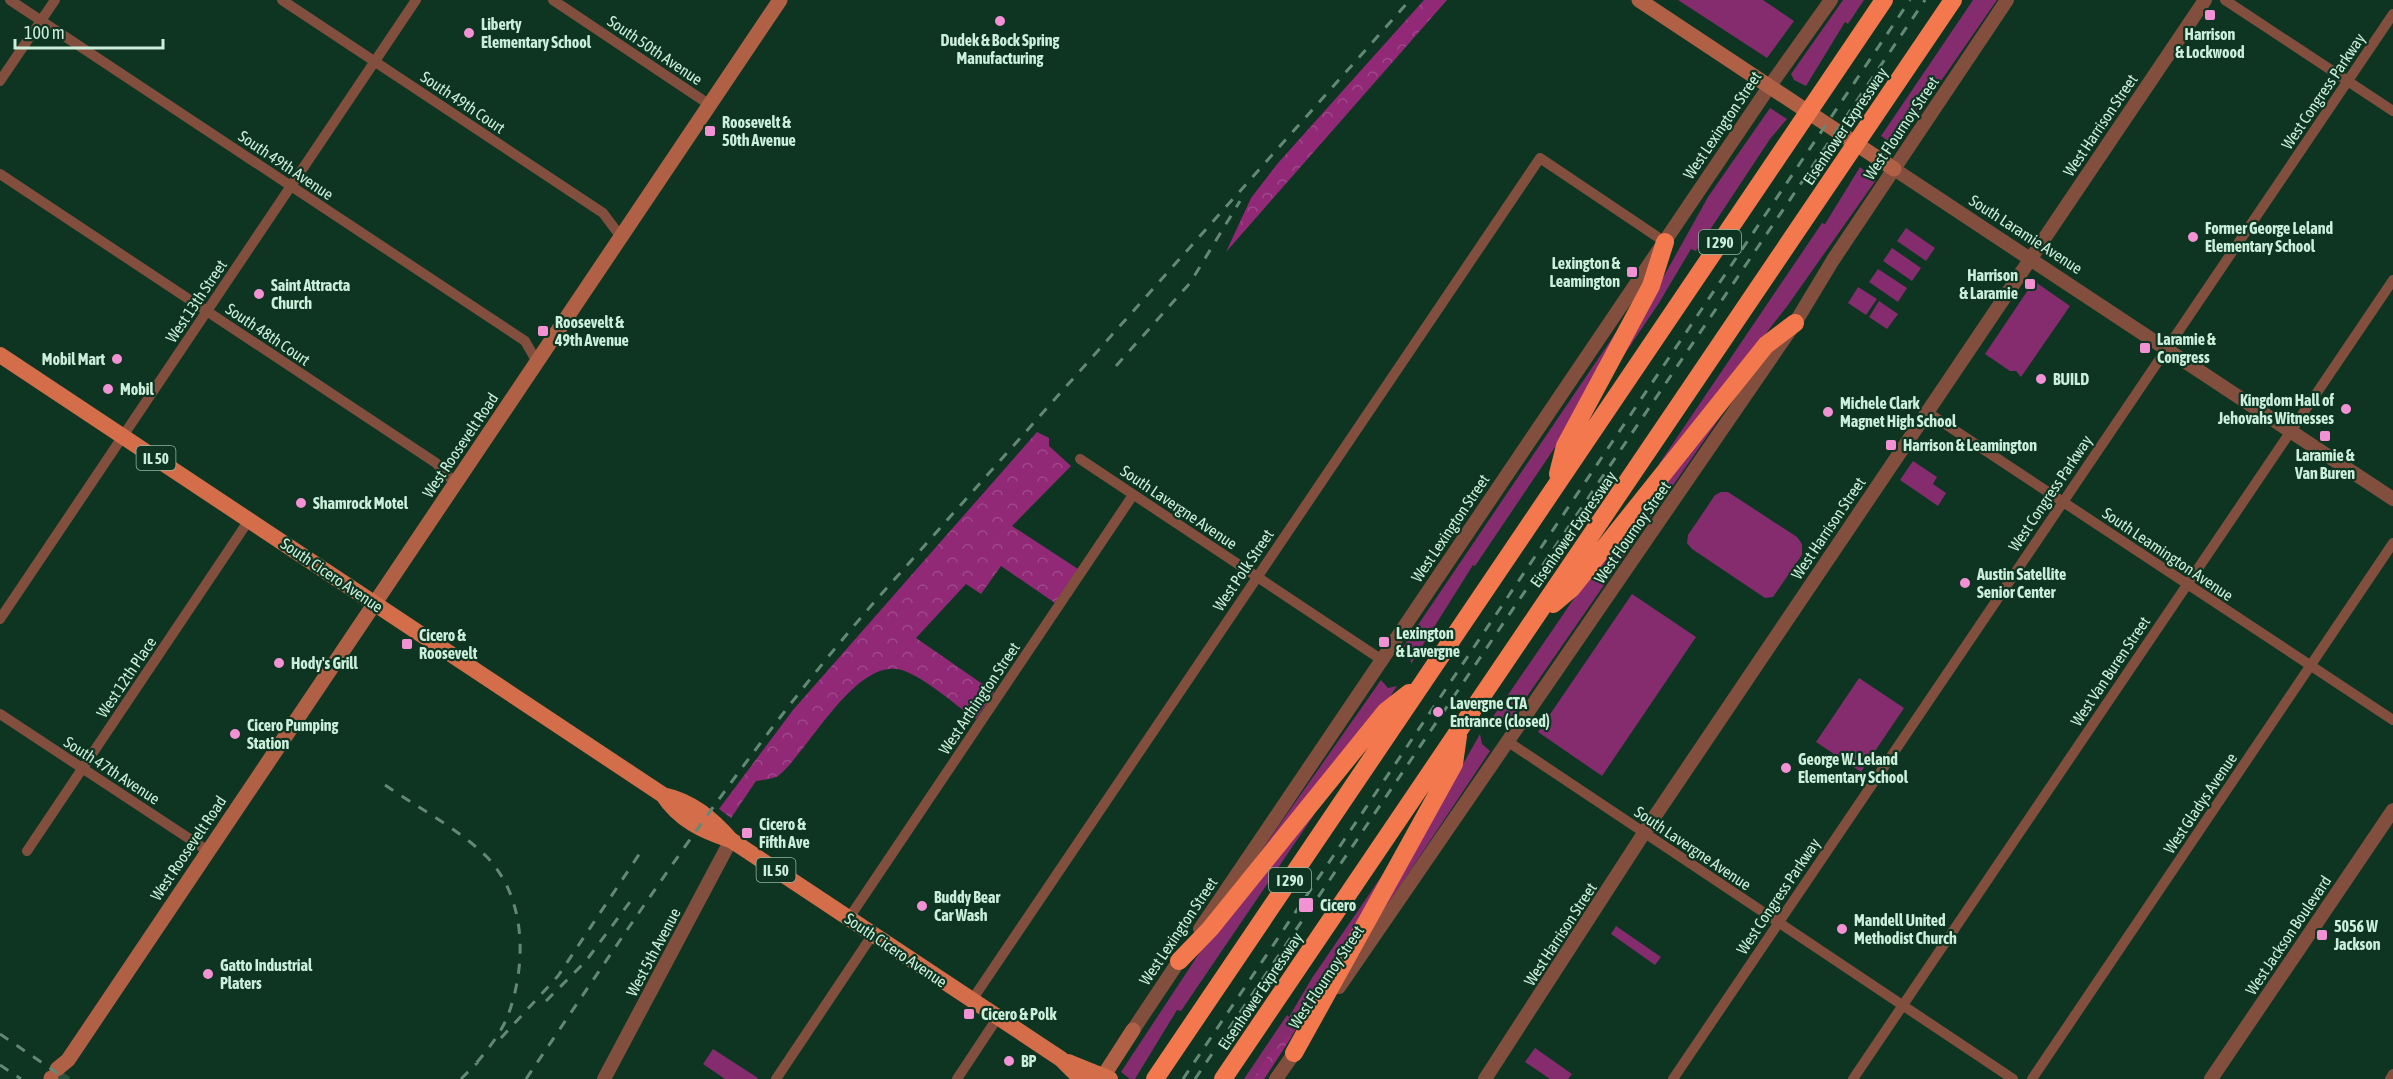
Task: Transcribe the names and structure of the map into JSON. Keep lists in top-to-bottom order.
{
  "streets": {
    "highway": ["Eisenhower Expressway", "I 290"],
    "main road": [
      "West Lexington Street",
      "South Laramie Avenue",
      "West Roosevelt Road",
      "IL 50",
      "South Cicero Avenue"
    ],
    "street": [
      "South 50th Avenue",
      "West Congress Parkway",
      "South 49th Court",
      "West Harrison Street",
      "West Flournoy Street",
      "South 49th Avenue",
      "West 13th Street",
      "South 48th Court",
      "South Lavergne Avenue",
      "South Leamington Avenue",
      "West Polk Street",
      "West Van Buren Street",
      "West 12th Place",
      "West Arthington Street",
      "South 47th Avenue",
      "West Gladys Avenue",
      "West Jackson Boulevard",
      "West 5th Avenue"
    ]
  },
  "crossings": [
    ["South 50th Avenue", "West Roosevelt Road"],
    ["West Congress Parkway", "South Laramie Avenue"],
    ["West Congress Parkway", "South Lavergne Avenue"],
    ["West Congress Parkway", "South Leamington Avenue"],
    ["South 49th Court", "West 13th Street"],
    ["South 49th Court", "West Roosevelt Road"],
    ["West Lexington Street", "South Laramie Avenue"],
    ["West Lexington Street", "South Lavergne Avenue"],
    ["West Lexington Street", "West Polk Street"],
    ["West Lexington Street", "South Cicero Avenue"],
    ["West Harrison Street", "South Laramie Avenue"],
    ["West Harrison Street", "South Lavergne Avenue"],
    ["West Harrison Street", "South Leamington Avenue"],
    ["West Flournoy Street", "South Laramie Avenue"],
    ["West Flournoy Street", "South Lavergne Avenue"],
    ["South 49th Avenue", "West 13th Street"],
    ["South 49th Avenue", "West Roosevelt Road"],
    ["South Laramie Avenue", "West Van Buren Street"],
    ["West 13th Street", "South 48th Court"],
    ["West 13th Street", "South Cicero Avenue"],
    ["South 48th Court", "West Roosevelt Road"],
    ["West Roosevelt Road", "South Cicero Avenue"],
    ["West Roosevelt Road", "South 47th Avenue"],
    ["South Lavergne Avenue", "West Polk Street"],
    ["South Lavergne Avenue", "West Van Buren Street"],
    ["South Lavergne Avenue", "West Arthington Street"],
    ["South Leamington Avenue", "West Van Buren Street"],
    ["South Leamington Avenue", "West Gladys Avenue"],
    ["West Polk Street", "South Cicero Avenue"],
    ["South Cicero Avenue", "West 12th Place"],
    ["South Cicero Avenue", "West Arthington Street"],
    ["South Cicero Avenue", "West 5th Avenue"],
    ["West 12th Place", "South 47th Avenue"]
  ],
  "places": {
    "transit": [
      "Harrison & Lockwood",
      "Roosevelt & 50th Avenue",
      "Lexington & Leamington",
      "Harrison & Laramie",
      "Roosevelt & 49th Avenue",
      "Laramie & Congress",
      "Laramie & Van Buren",
      "Harrison & Leamington",
      "Lexington & Lavergne",
      "Cicero & Roosevelt",
      "Cicero & Fifth Ave",
      "Cicero",
      "5056 W Jackson",
      "Cicero & Polk"
    ],
    "other": [
      "Dudek & Bock Spring Manufacturing",
      "Liberty Elementary School",
      "Former George Leland Elementary School",
      "Saint Attracta Church",
      "Mobil Mart",
      "BUILD",
      "Mobil",
      "Kingdom Hall of Jehovahs Witnesses",
      "Michele Clark Magnet High School",
      "Shamrock Motel",
      "Austin Satellite Senior Center",
      "Hody's Grill",
      "Lavergne CTA Entrance (closed)",
      "Cicero Pumping Station",
      "George W. Leland Elementary School",
      "Buddy Bear Car Wash",
      "Mandell United Methodist Church",
      "Gatto Industrial Platers",
      "BP"
    ]
  },
  "scale_bar": "100 m"
}
